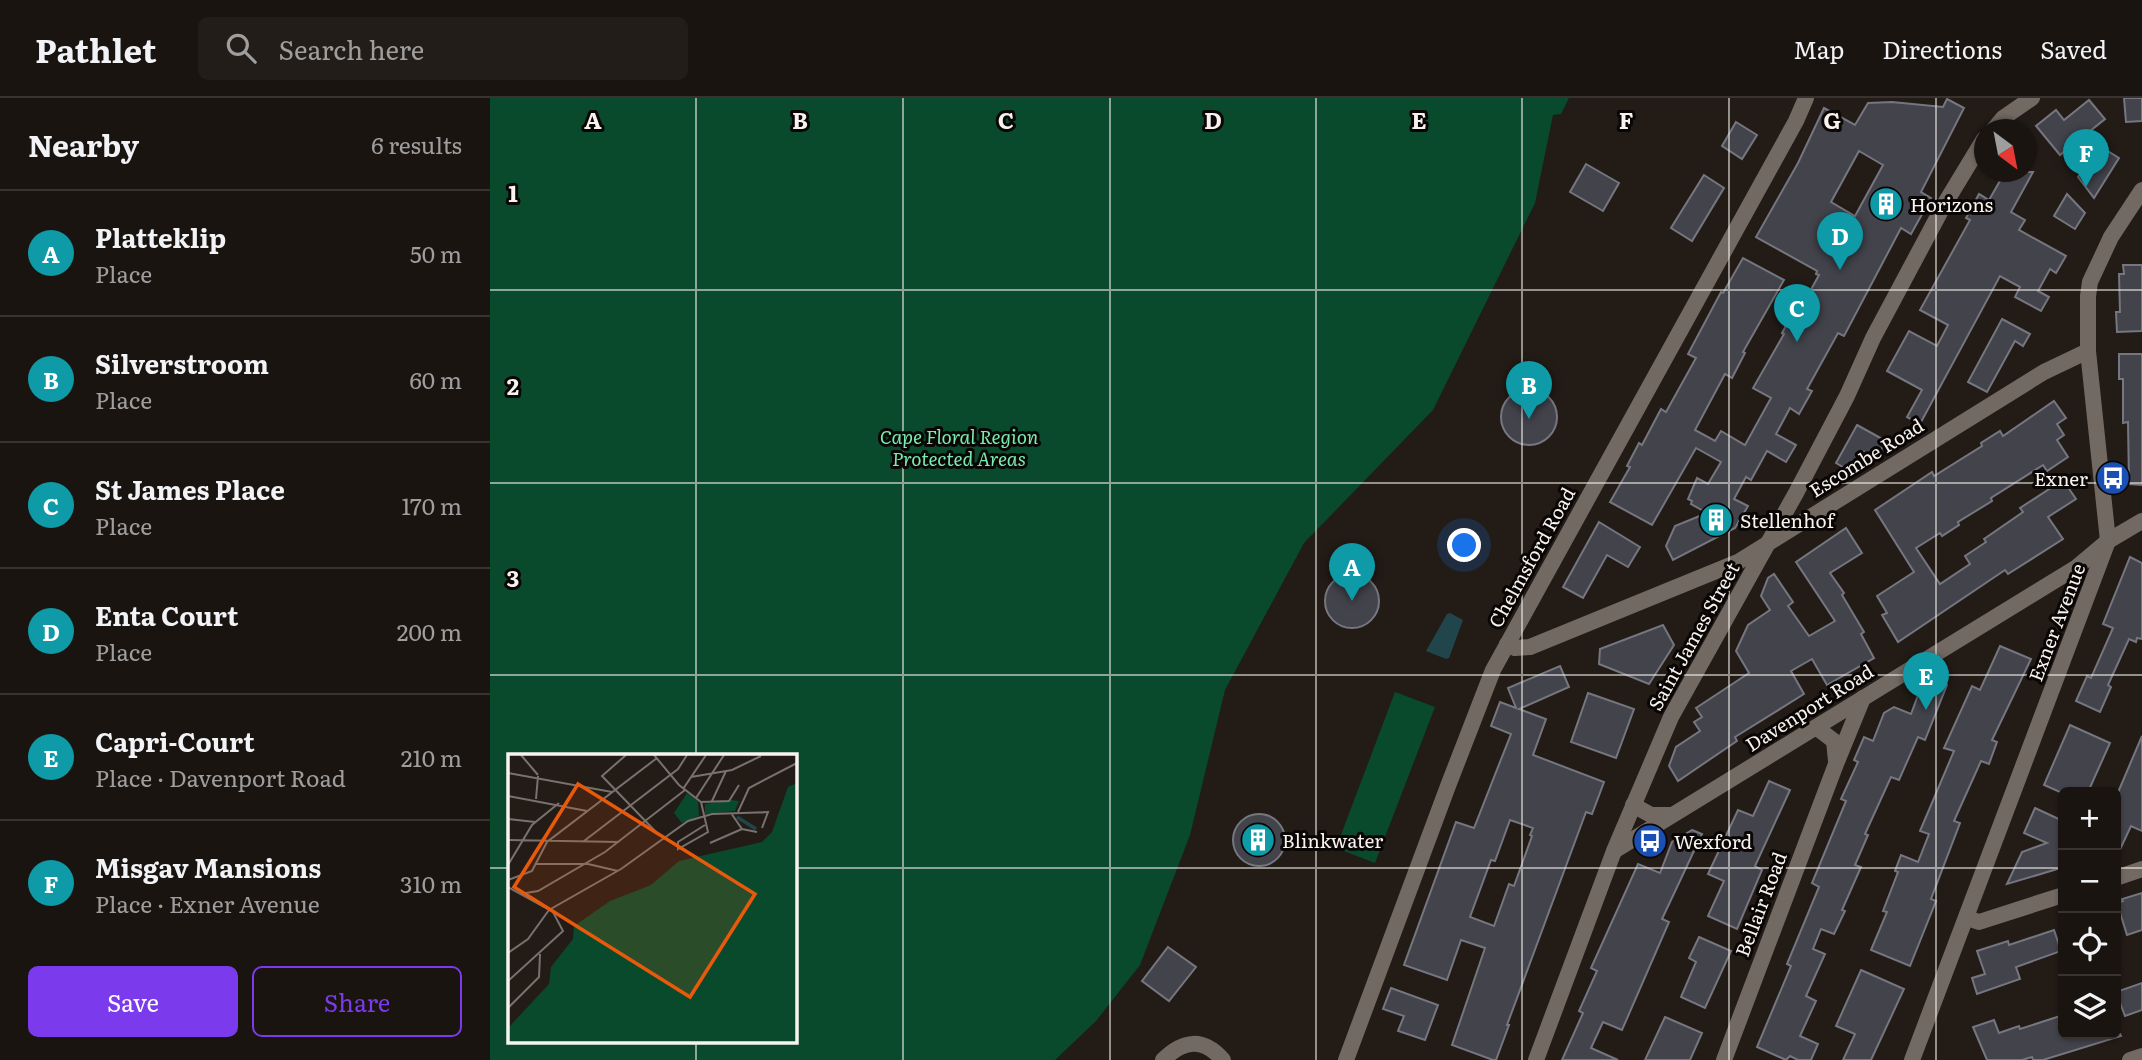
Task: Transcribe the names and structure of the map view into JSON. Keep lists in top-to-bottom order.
{
  "streets": {
    "street": [
      "Escombe Road",
      "Chelmsford Road",
      "Exner Avenue",
      "Saint James Street",
      "Davenport Road",
      "Bellair Road"
    ]
  },
  "crossings": [
    ["Escombe Road", "Chelmsford Road"],
    ["Escombe Road", "Exner Avenue"],
    ["Escombe Road", "Saint James Street"],
    ["Exner Avenue", "Davenport Road"],
    ["Saint James Street", "Davenport Road"],
    ["Davenport Road", "Bellair Road"]
  ],
  "parks": ["Cape Floral Region Protected Areas"],
  "places": {
    "building": ["Horizons", "Stellenhof", "Blinkwater"],
    "bus stop": ["Exner", "Wexford"]
  },
  "north": "bottom right",
  "page": {
    "header": "Pathlet",
    "search": "Search here",
    "nav": ["Map", "Directions", "Saved"],
    "heading": ["Nearby", "6 results"],
    "pins": [
      "F",
      "D",
      "C",
      "B",
      "A",
      "E"
    ],
    "list": [
      {
        "mark": "A",
        "name": "Platteklip",
        "note": "Place",
        "value": "50 m"
      },
      {
        "mark": "B",
        "name": "Silverstroom",
        "note": "Place",
        "value": "60 m"
      },
      {
        "mark": "C",
        "name": "St James Place",
        "note": "Place",
        "value": "170 m"
      },
      {
        "mark": "D",
        "name": "Enta Court",
        "note": "Place",
        "value": "200 m"
      },
      {
        "mark": "E",
        "name": "Capri-Court",
        "note": "Place · Davenport Road",
        "value": "210 m"
      },
      {
        "mark": "F",
        "name": "Misgav Mansions",
        "note": "Place · Exner Avenue",
        "value": "310 m"
      }
    ],
    "map_buttons": ["+", "−"],
    "buttons": ["Save", "Share"]
  },
  "grid": {
    "columns": [
      "A",
      "B",
      "C",
      "D",
      "E",
      "F",
      "G"
    ],
    "rows": ["1", "2", "3"]
  }
}
